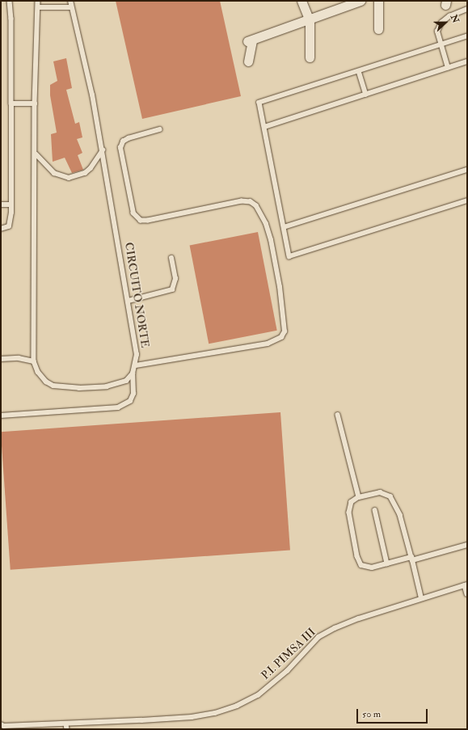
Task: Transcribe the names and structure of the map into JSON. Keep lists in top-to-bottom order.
{
  "streets": {
    "lane": ["CIRCUITO NORTE", "P.I. PIMSA III"]
  },
  "scale_bar": "50 m",
  "north": "right"
}
